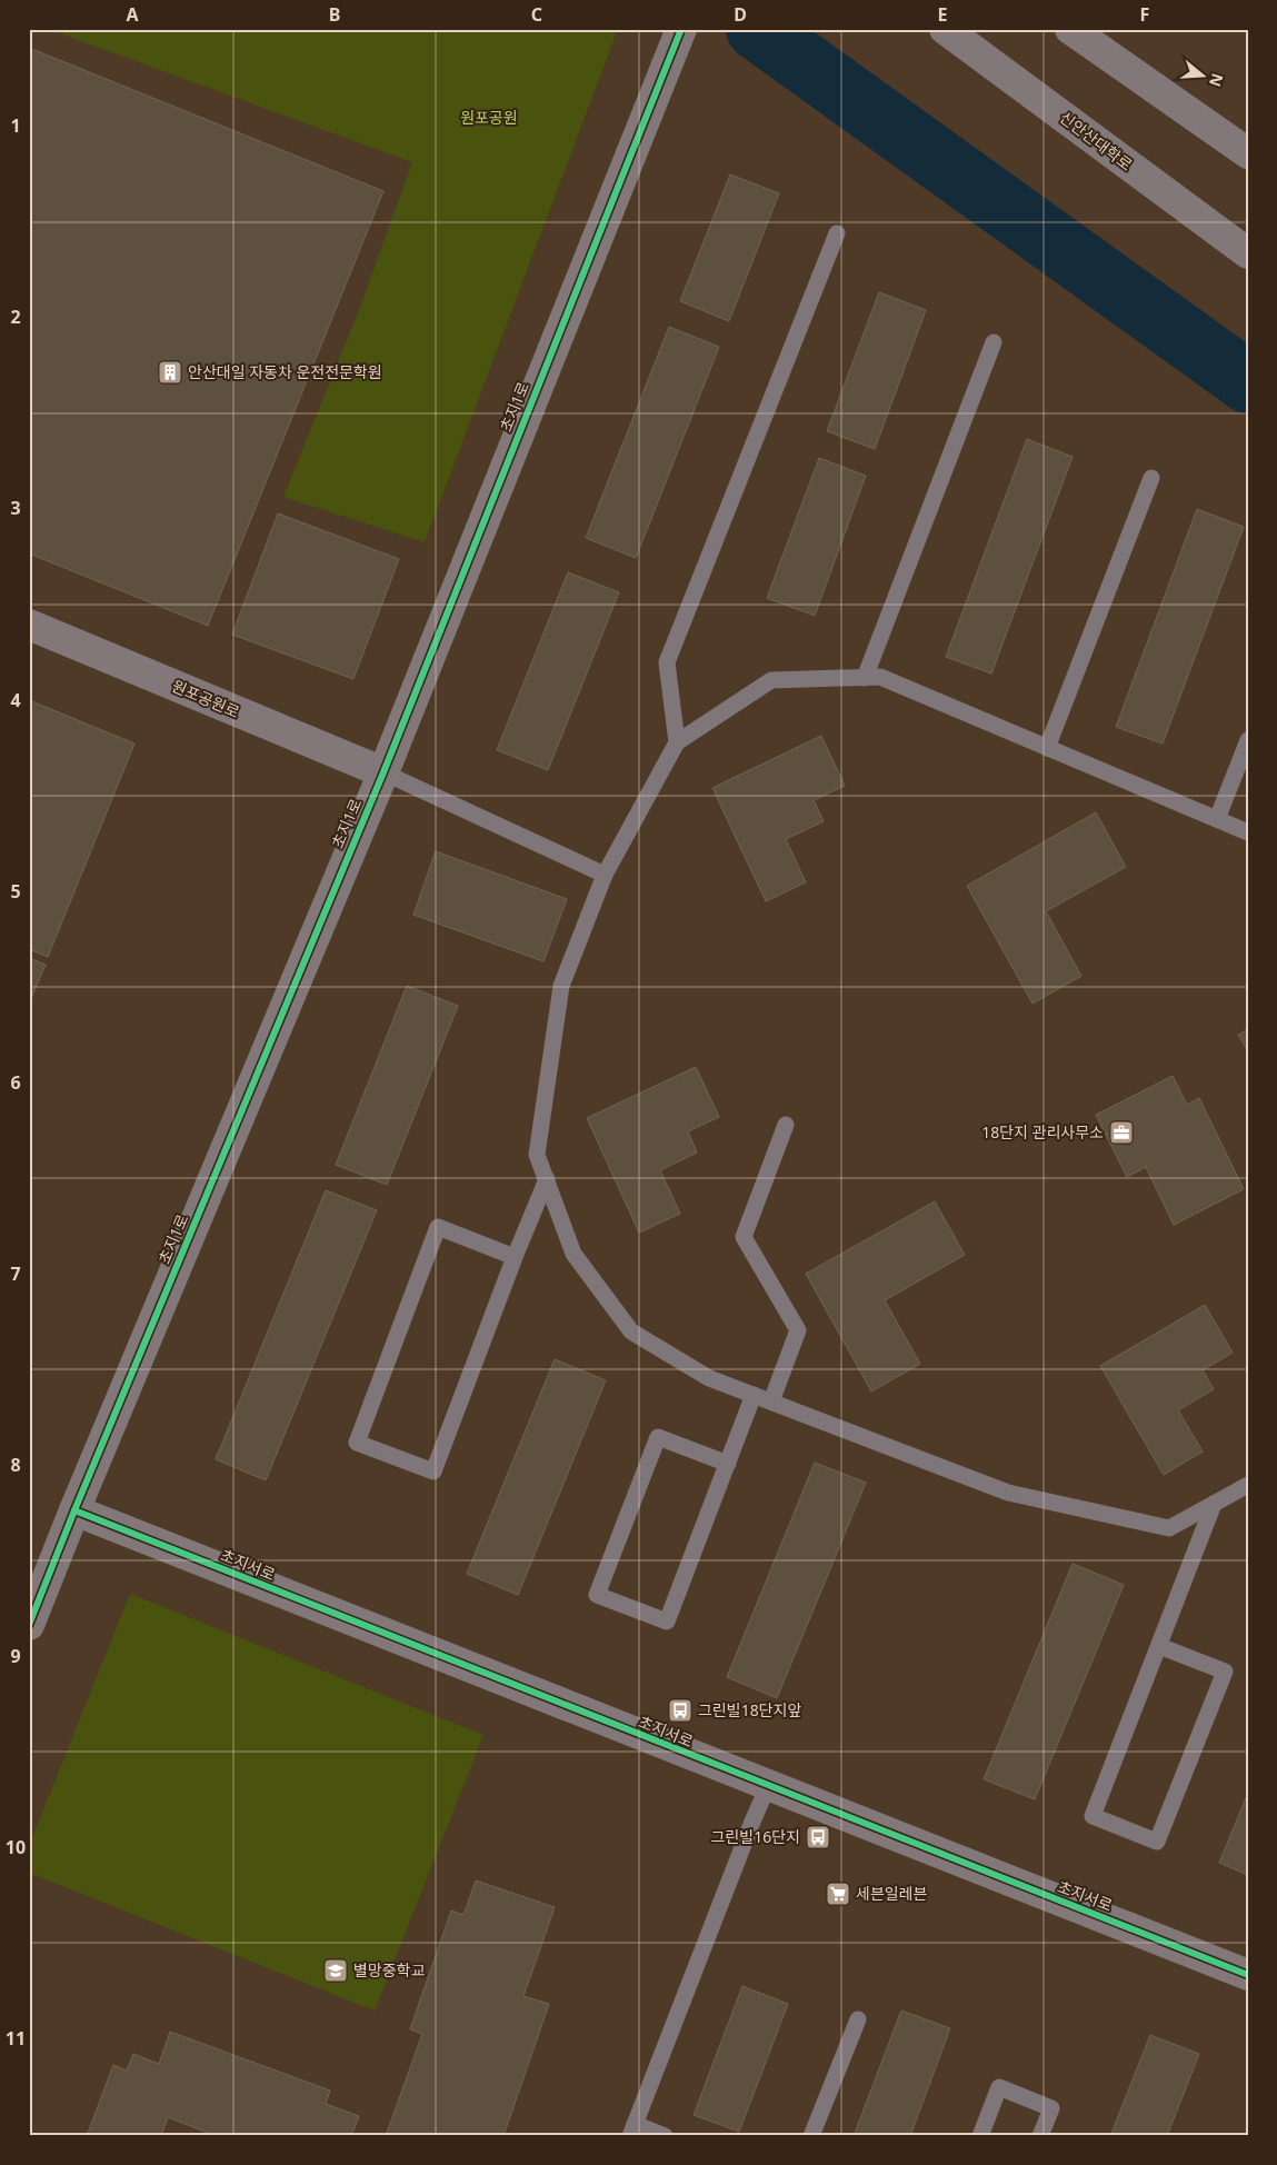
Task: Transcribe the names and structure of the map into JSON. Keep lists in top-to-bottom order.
{
  "streets": {
    "street": [
      "신안산대학로",
      "초지1로",
      "원포공원로",
      "초지서로"
    ]
  },
  "crossings": [
    ["초지1로", "원포공원로"],
    ["초지1로", "초지서로"]
  ],
  "parks": ["원포공원"],
  "places": {
    "building": ["안산대일 자동차 운전전문학원"],
    "office": ["18단지 관리사무소"],
    "bus stop": ["그린빌18단지앞", "그린빌16단지"],
    "supermarket": ["세븐일레븐"],
    "school or university": ["별망중학교"]
  },
  "north": "right",
  "grid": {
    "columns": [
      "A",
      "B",
      "C",
      "D",
      "E",
      "F"
    ],
    "rows": [
      "1",
      "2",
      "3",
      "4",
      "5",
      "6",
      "7",
      "8",
      "9",
      "10",
      "11"
    ]
  }
}
